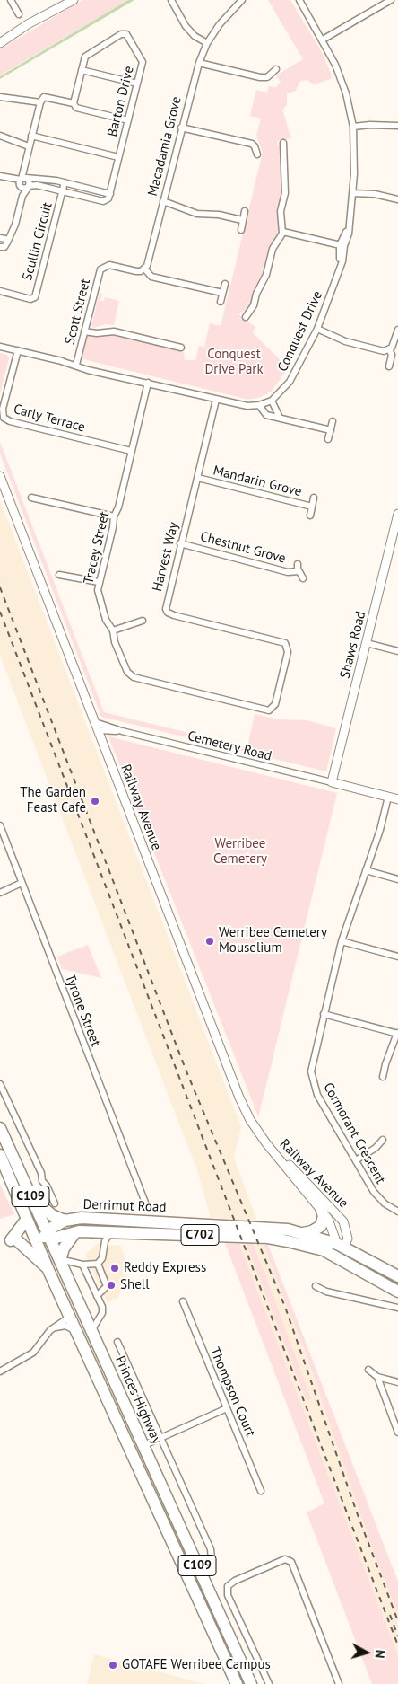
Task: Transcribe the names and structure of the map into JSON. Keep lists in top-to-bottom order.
{
  "streets": {
    "highway": [
      "C109",
      "Derrimut Road",
      "C702",
      "Princes Highway"
    ],
    "street": [
      "Barton Drive",
      "Macadamia Grove",
      "Scullin Circuit",
      "Scott Street",
      "Conquest Drive",
      "Carly Terrace",
      "Mandarin Grove",
      "Tracey Street",
      "Chestnut Grove",
      "Harvest Way",
      "Shaws Road",
      "Cemetery Road",
      "Railway Avenue",
      "Tyrone Street",
      "Cormorant Crescent",
      "Thompson Court"
    ]
  },
  "crossings": [
    ["Macadamia Grove", "Scott Street"],
    ["Scott Street", "Conquest Drive"],
    ["Conquest Drive", "Carly Terrace"],
    ["Conquest Drive", "Tracey Street"],
    ["Conquest Drive", "Harvest Way"],
    ["Carly Terrace", "Tracey Street"],
    ["Mandarin Grove", "Harvest Way"],
    ["Tracey Street", "Harvest Way"],
    ["Chestnut Grove", "Harvest Way"],
    ["Shaws Road", "Cemetery Road"],
    ["Cemetery Road", "Railway Avenue"],
    ["Railway Avenue", "Derrimut Road"],
    ["Derrimut Road", "C702"],
    ["Derrimut Road", "Princes Highway"],
    ["C702", "Princes Highway"]
  ],
  "parks": ["Conquest Drive Park", "Werribee Cemetery"],
  "places": [
    "The Garden Feast Cafe",
    "Werribee Cemetery Mouselium",
    "Reddy Express",
    "Shell",
    "GOTAFE Werribee Campus"
  ],
  "north": "right"
}
